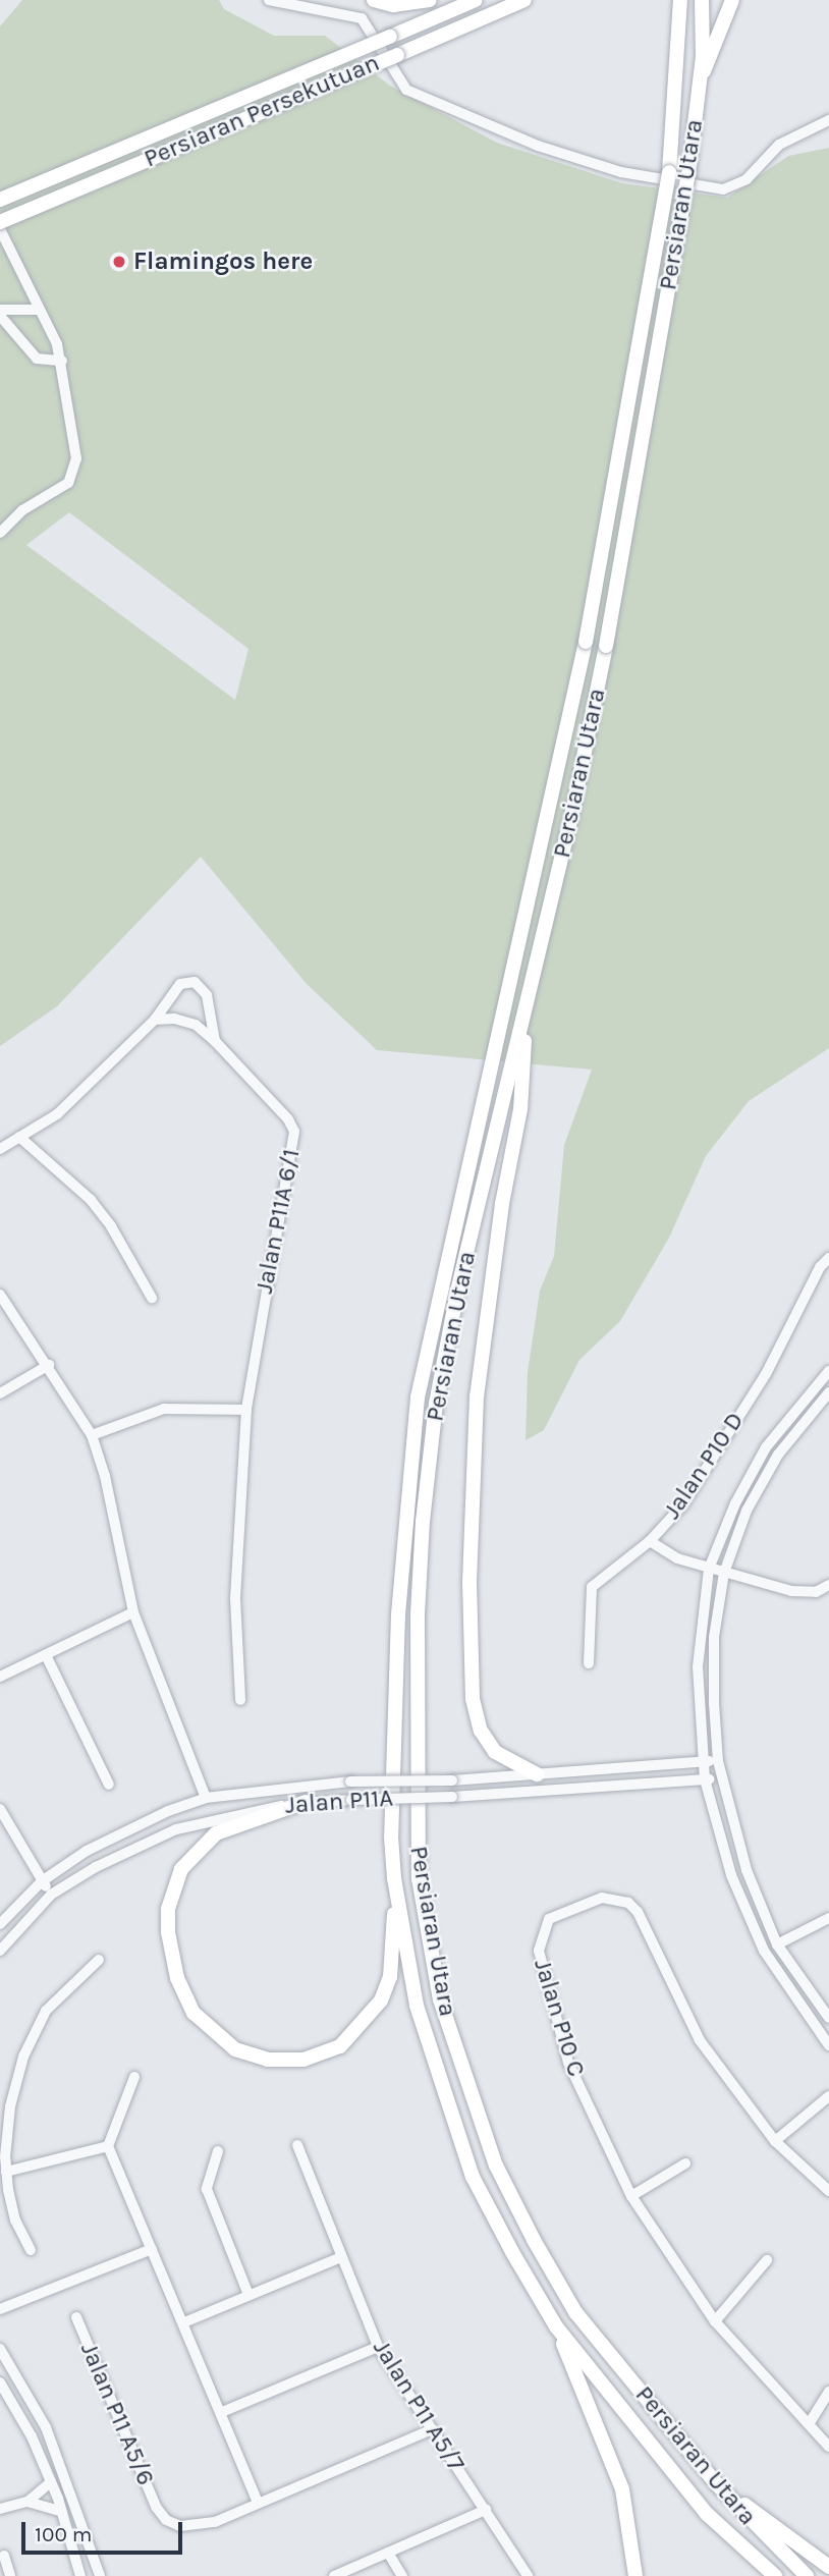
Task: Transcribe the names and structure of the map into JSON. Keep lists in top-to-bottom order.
{
  "streets": {
    "main road": ["Persiaran Persekutuan", "Persiaran Utara"],
    "street": [
      "Jalan P11A 6/1",
      "Jalan P10 D",
      "Jalan P11A",
      "Jalan P10 C",
      "Jalan P11 A5/7",
      "Jalan P11 A5/6"
    ]
  },
  "crossings": [
    ["Jalan P11 A5/7", "Jalan P11 A5/6"]
  ],
  "places": ["Flamingos here"],
  "scale_bar": "100 m"
}
